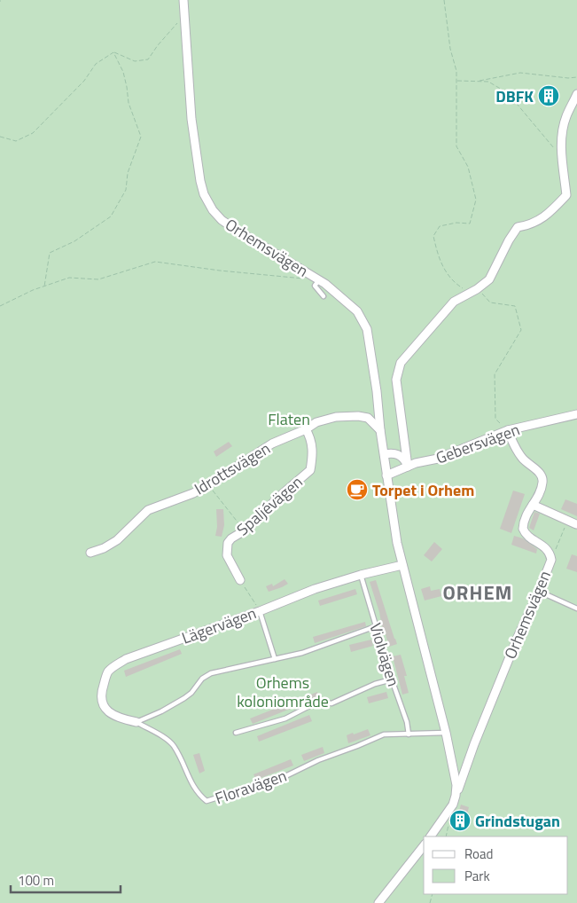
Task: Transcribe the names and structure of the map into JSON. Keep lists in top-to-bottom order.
{
  "streets": {
    "street": [
      "Orhemsvägen",
      "Gebersvägen",
      "Idrottsvägen",
      "Spaljévägen",
      "Lägervägen"
    ],
    "lane": ["Violvägen", "Floravägen"]
  },
  "crossings": [
    ["Orhemsvägen", "Gebersvägen"],
    ["Orhemsvägen", "Idrottsvägen"],
    ["Orhemsvägen", "Lägervägen"],
    ["Orhemsvägen", "Floravägen"],
    ["Idrottsvägen", "Spaljévägen"],
    ["Lägervägen", "Violvägen"],
    ["Lägervägen", "Floravägen"],
    ["Violvägen", "Floravägen"]
  ],
  "districts": ["ORHEM"],
  "parks": ["Flaten", "Orhems koloniområde"],
  "places": {
    "building": ["DBFK", "Grindstugan"],
    "cafe": ["Torpet i Orhem"]
  },
  "legend": ["Road", "Park"],
  "scale_bar": "100 m"
}
